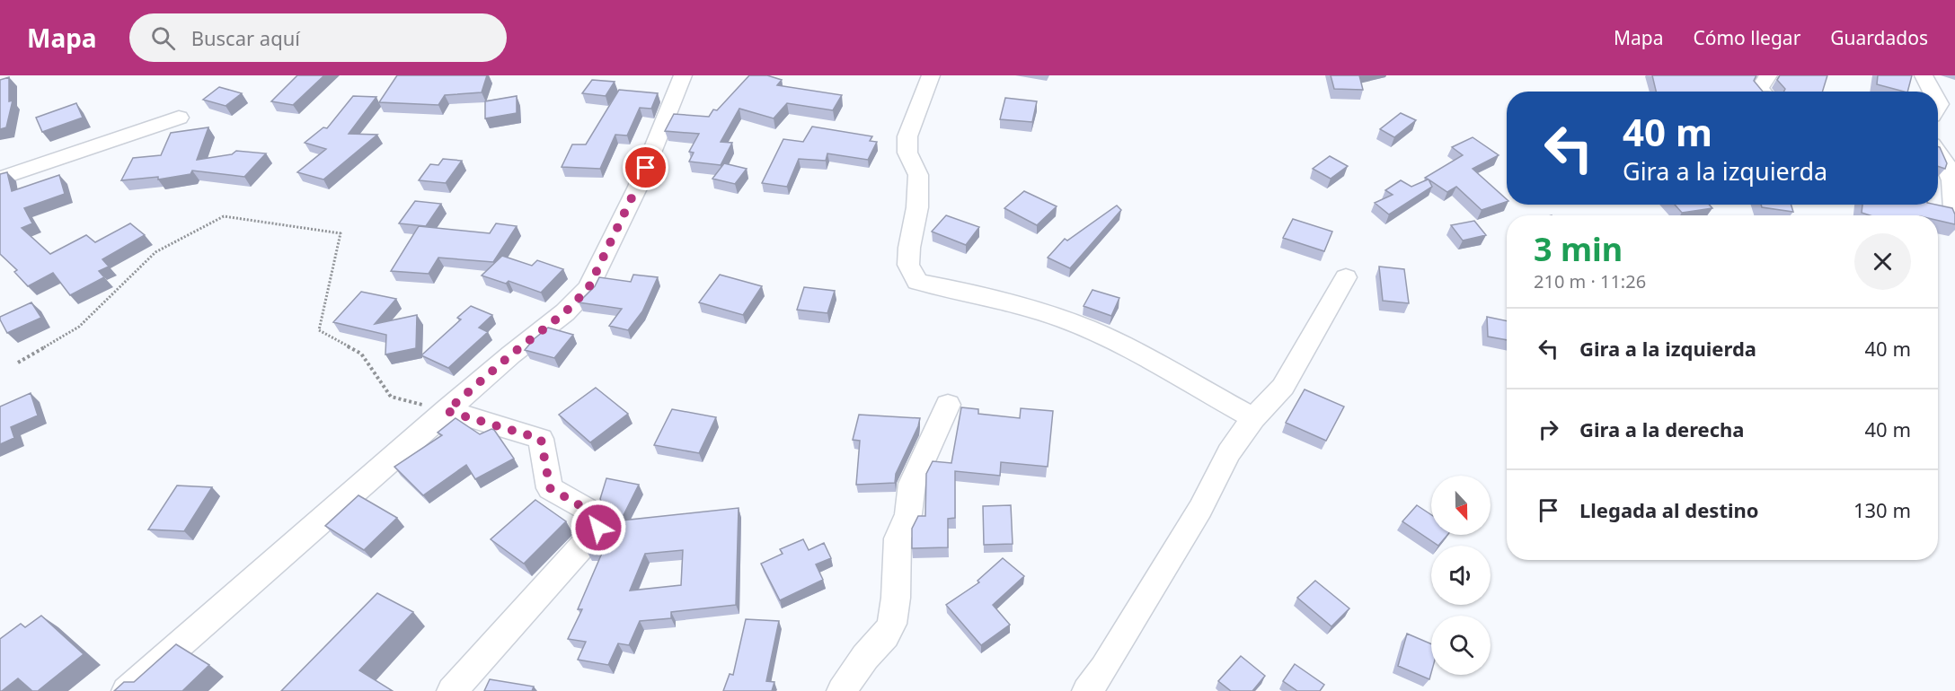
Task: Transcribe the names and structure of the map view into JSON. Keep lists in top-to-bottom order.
{
  "north": "bottom",
  "page": {
    "header": "Mapa",
    "search": "Buscar aquí",
    "nav": ["Mapa", "Cómo llegar", "Guardados"],
    "turn": ["40 m", "Gira a la izquierda"],
    "heading": ["3 min", "210 m · 11:26"],
    "list": [
      {
        "name": "Gira a la izquierda",
        "value": "40 m"
      },
      {
        "name": "Gira a la derecha",
        "value": "40 m"
      },
      {
        "name": "Llegada al destino",
        "value": "130 m"
      }
    ]
  }
}
